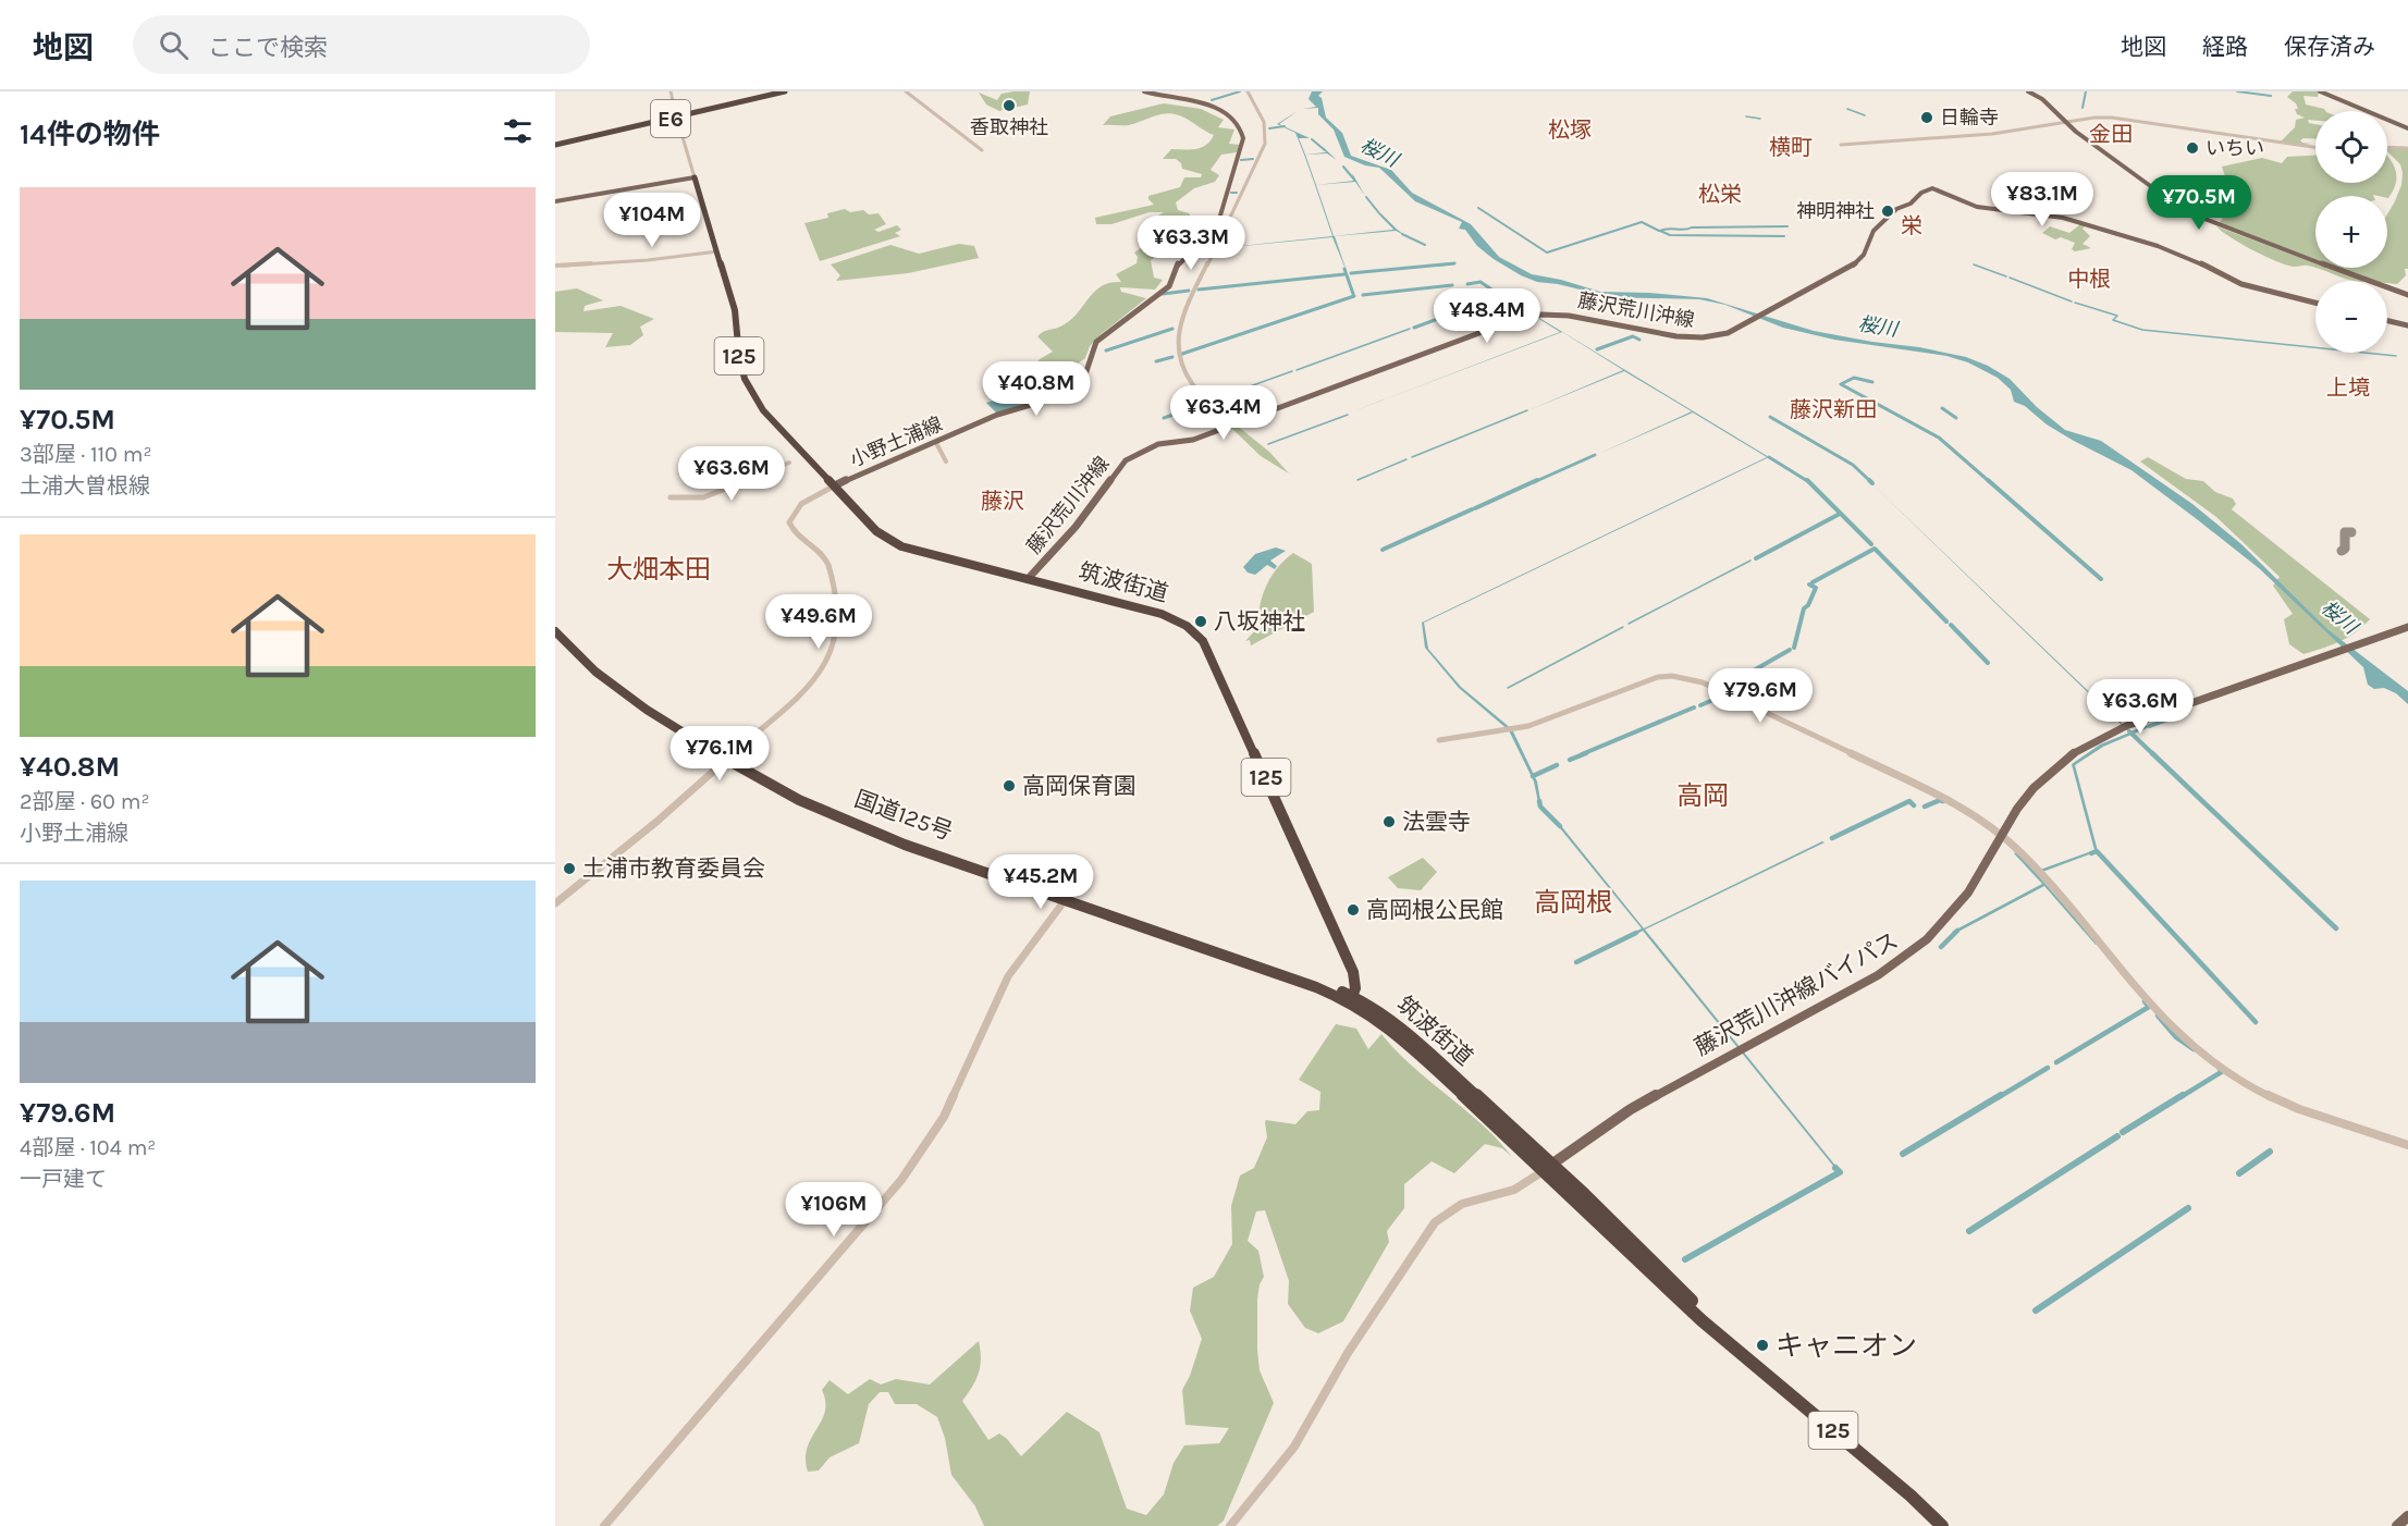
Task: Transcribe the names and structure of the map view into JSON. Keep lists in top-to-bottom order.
{
  "streets": {
    "highway": [
      "E6",
      "125",
      "筑波街道",
      "国道125号"
    ],
    "main road": ["藤沢荒川沖線", "小野土浦線", "藤沢荒川沖線バイパス"]
  },
  "crossings": [
    ["藤沢荒川沖線", "筑波街道"],
    ["小野土浦線", "筑波街道"],
    ["筑波街道", "国道125号"],
    ["筑波街道", "藤沢荒川沖線バイパス"]
  ],
  "districts": [
    "松塚",
    "金田",
    "横町",
    "松栄",
    "栄",
    "中根",
    "上境",
    "藤沢新田",
    "藤沢",
    "大畑本田",
    "高岡",
    "高岡根"
  ],
  "water": ["桜川"],
  "places": [
    "香取神社",
    "日輪寺",
    "いちい",
    "神明神社",
    "八坂神社",
    "高岡保育園",
    "法雲寺",
    "土浦市教育委員会",
    "高岡根公民館",
    "キャニオン"
  ],
  "page": {
    "header": "地図",
    "search": "ここで検索",
    "nav": ["地図", "経路", "保存済み"],
    "heading": "14件の物件",
    "map_buttons": ["+", "−"],
    "list": [
      {
        "name": "¥70.5M",
        "note": "3部屋 · 110 m² · 土浦大曽根線"
      },
      {
        "name": "¥40.8M",
        "note": "2部屋 · 60 m² · 小野土浦線"
      },
      {
        "name": "¥79.6M",
        "note": "4部屋 · 104 m² · 一戸建て"
      }
    ],
    "price": [
      "¥83.1M",
      "¥70.5M",
      "¥104M",
      "¥63.3M",
      "¥48.4M",
      "¥40.8M",
      "¥63.4M",
      "¥63.6M",
      "¥49.6M",
      "¥79.6M",
      "¥63.6M",
      "¥76.1M",
      "¥45.2M",
      "¥106M"
    ]
  }
}
